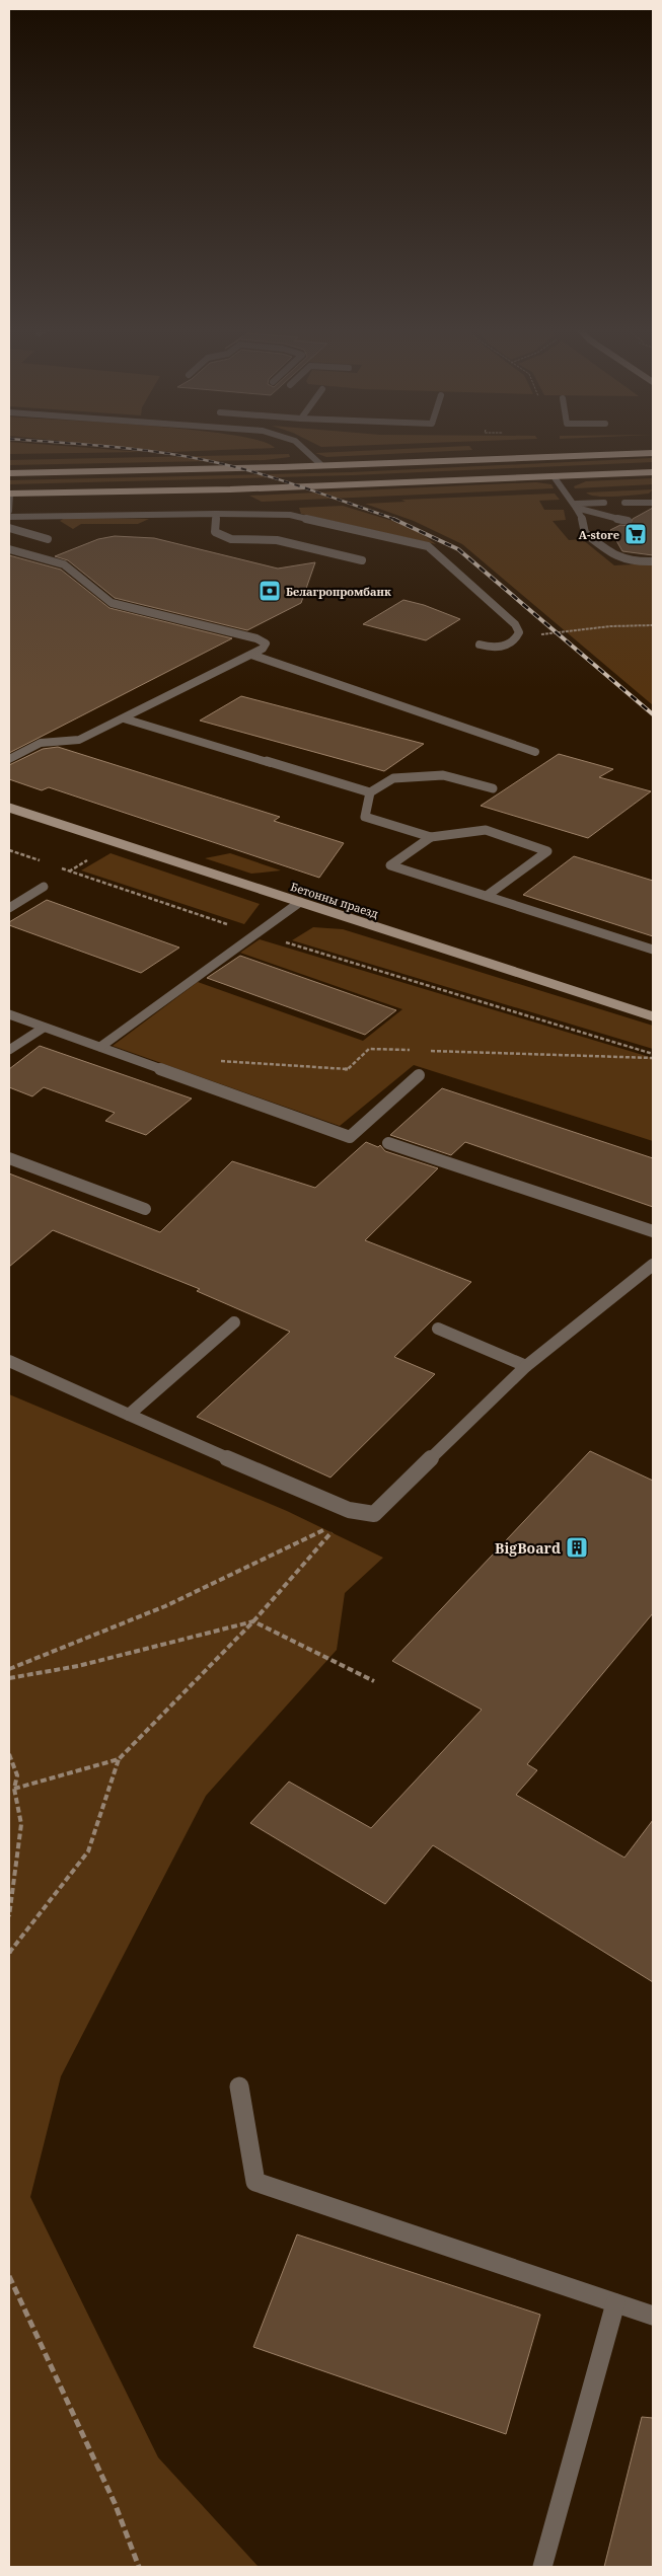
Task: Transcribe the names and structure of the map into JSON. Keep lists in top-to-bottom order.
{
  "streets": {
    "street": ["Бетонны праезд"]
  },
  "places": {
    "supermarket": ["А-store"],
    "bank": ["Белагропромбанк"],
    "building": ["BigBoard"]
  }
}
